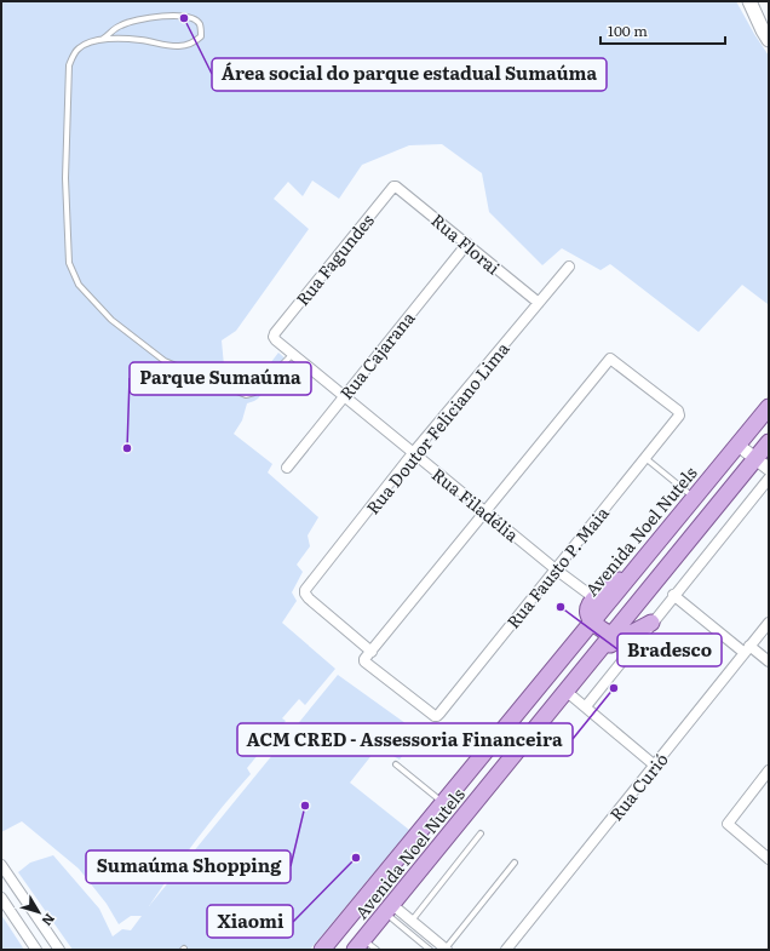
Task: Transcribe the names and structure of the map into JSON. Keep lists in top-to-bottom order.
{
  "streets": {
    "main road": ["Avenida Noel Nutels"],
    "street": [
      "Rua Florai",
      "Rua Fagundes",
      "Rua Cajarana",
      "Rua Doutor Feliciano Lima",
      "Rua Filadélia",
      "Rua Fausto P. Maia",
      "Rua Curió"
    ]
  },
  "crossings": [
    ["Rua Florai", "Rua Fagundes"],
    ["Rua Florai", "Rua Cajarana"],
    ["Rua Florai", "Rua Doutor Feliciano Lima"],
    ["Rua Fagundes", "Rua Filadélia"],
    ["Rua Cajarana", "Rua Filadélia"],
    ["Rua Doutor Feliciano Lima", "Rua Filadélia"],
    ["Rua Doutor Feliciano Lima", "Rua Fausto P. Maia"],
    ["Rua Filadélia", "Rua Fausto P. Maia"]
  ],
  "places": [
    "Área social do parque estadual Sumaúma",
    "Parque Sumaúma",
    "Bradesco",
    "ACM CRED - Assessoria Financeira",
    "Sumaúma Shopping",
    "Xiaomi"
  ],
  "scale_bar": "100 m",
  "north": "bottom right"
}
